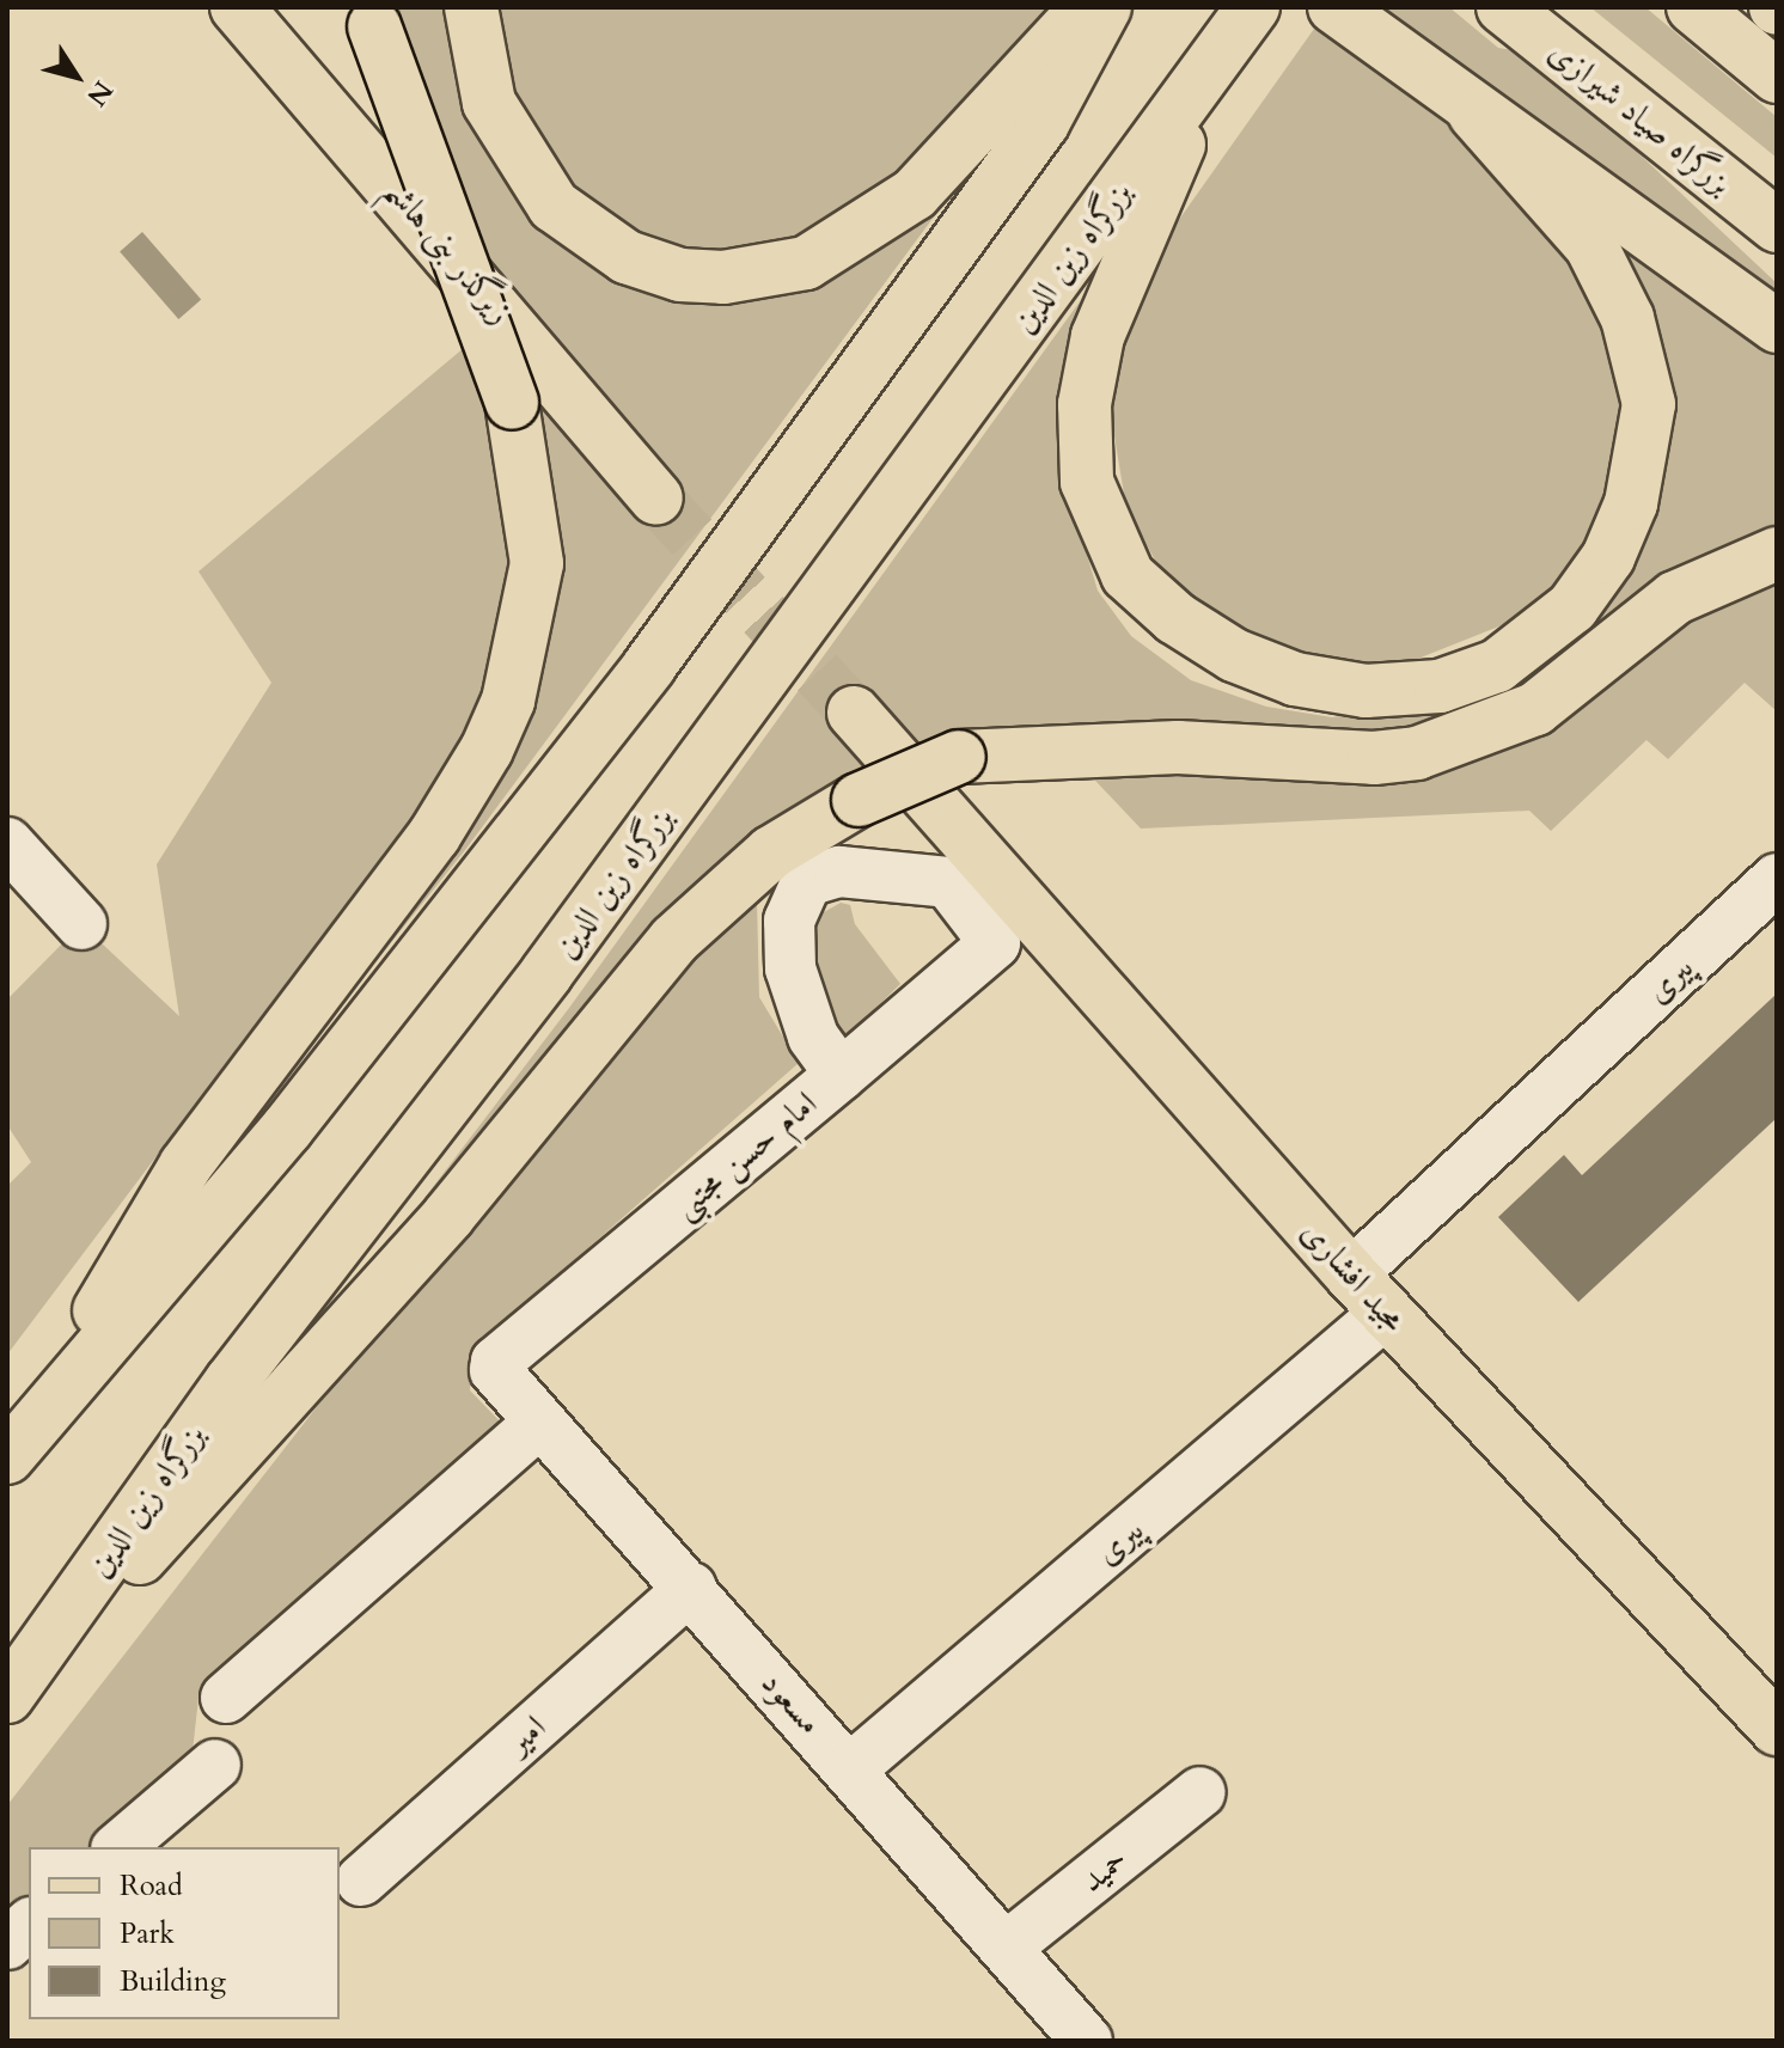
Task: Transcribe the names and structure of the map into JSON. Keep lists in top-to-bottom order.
{
  "streets": {
    "main road": [
      "بزرگراه صیاد شیرازی",
      "زیرگذر بنی هاشم",
      "بزرگراه زین الدین",
      "مجید افشاری"
    ],
    "street": [
      "پیری",
      "امام حسن مجتبی",
      "مسعود",
      "امیر",
      "حمید"
    ]
  },
  "crossings": [
    ["پیری", "مجید افشاری"],
    ["پیری", "مسعود"],
    ["امام حسن مجتبی", "مسعود"],
    ["مسعود", "امیر"],
    ["مسعود", "حمید"]
  ],
  "legend": ["Road", "Park", "Building"],
  "north": "bottom right"
}
